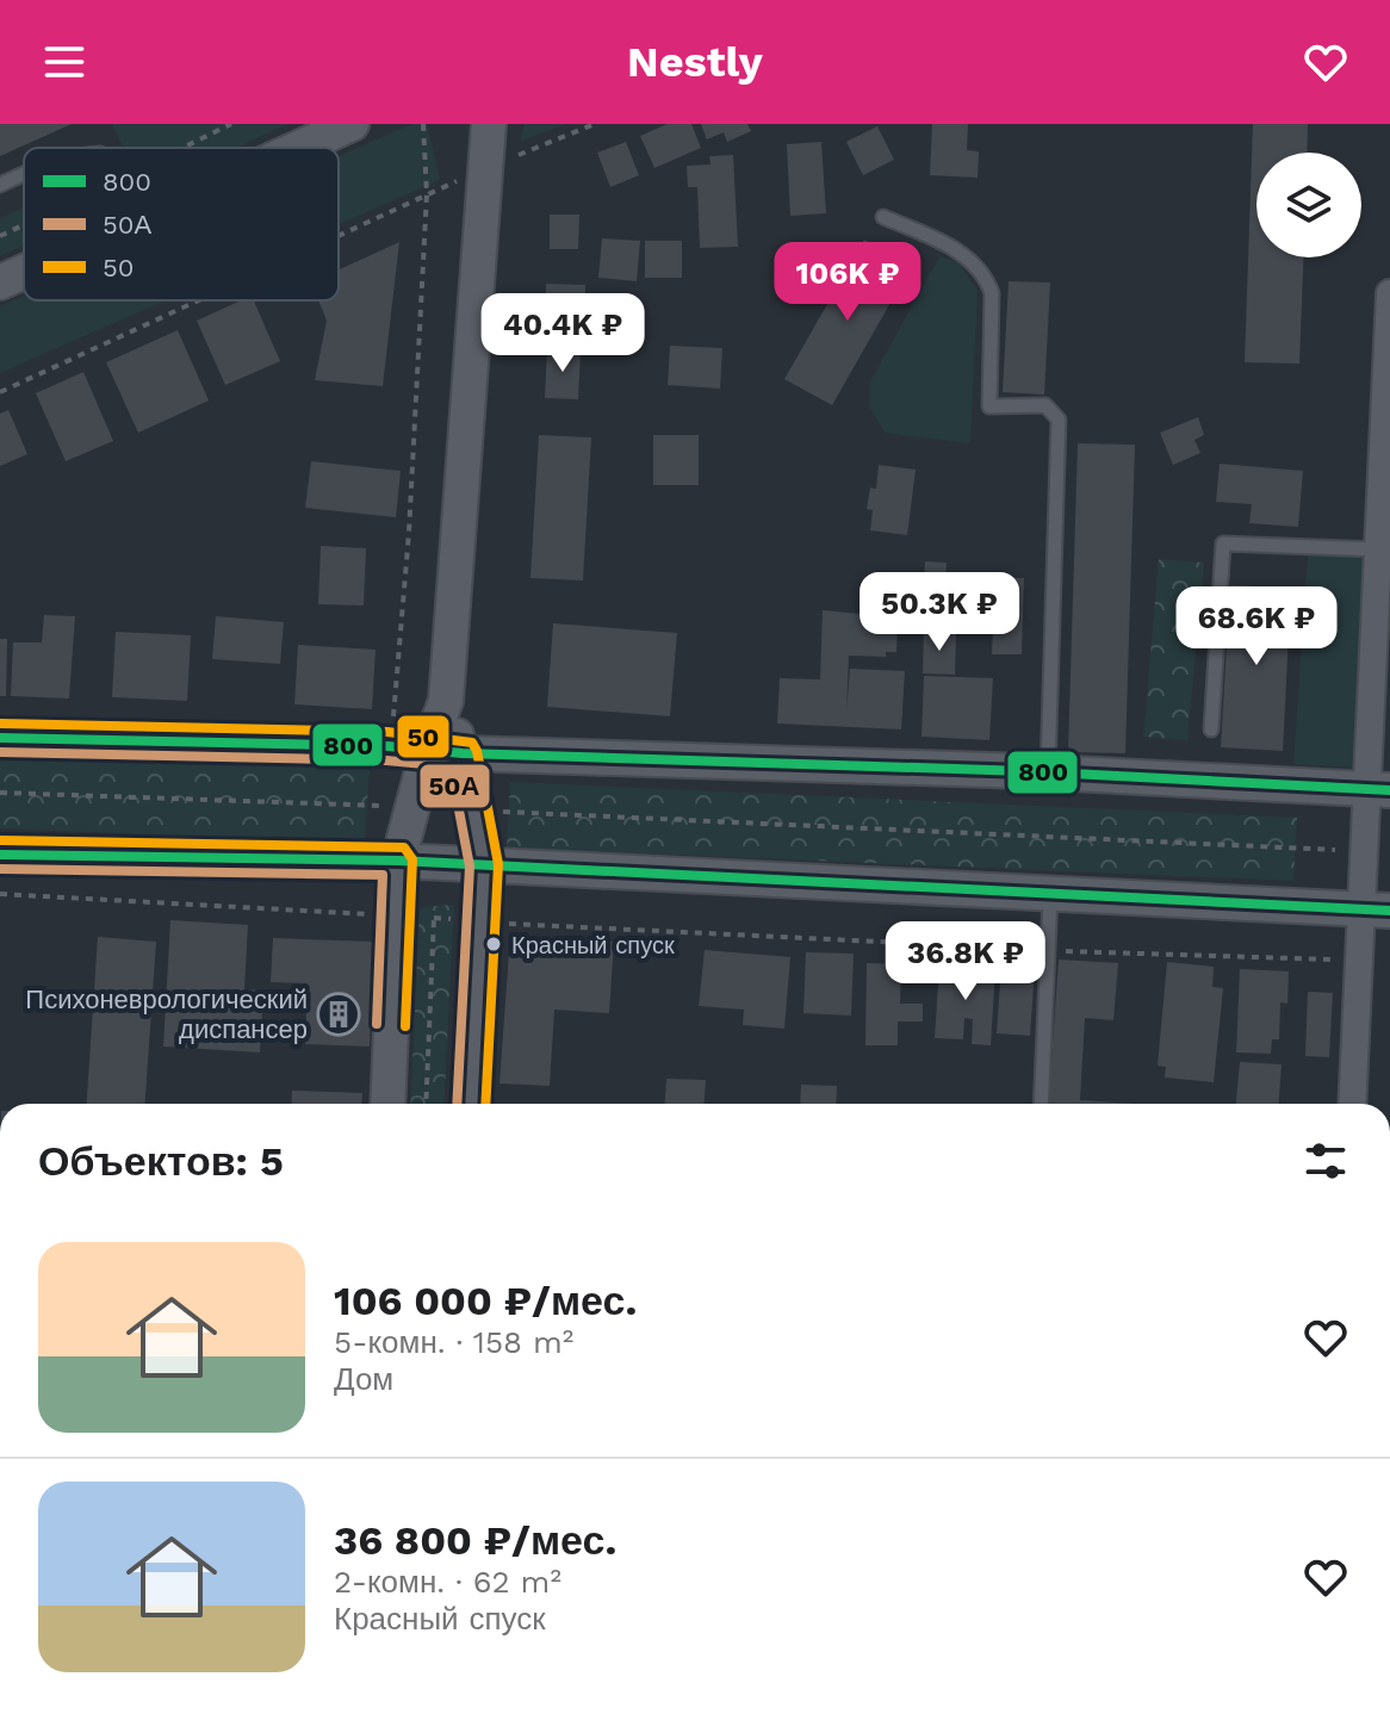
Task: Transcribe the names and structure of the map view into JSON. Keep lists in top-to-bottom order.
{
  "places": {
    "other": ["Красный спуск"],
    "building": ["Психоневрологический диспансер"]
  },
  "lines": ["transit line 50", "transit line 800", "transit line 50А"],
  "legend": ["800", "50А", "50"],
  "page": {
    "header": "Nestly",
    "price": [
      "106K ₽",
      "40.4K ₽",
      "50.3K ₽",
      "68.6K ₽",
      "36.8K ₽"
    ],
    "heading": "Объектов: 5",
    "list": [
      {
        "name": "106 000 ₽/мес.",
        "note": "5-комн. · 158 m² · Дом"
      },
      {
        "name": "36 800 ₽/мес.",
        "note": "2-комн. · 62 m² · Красный спуск"
      }
    ]
  }
}
